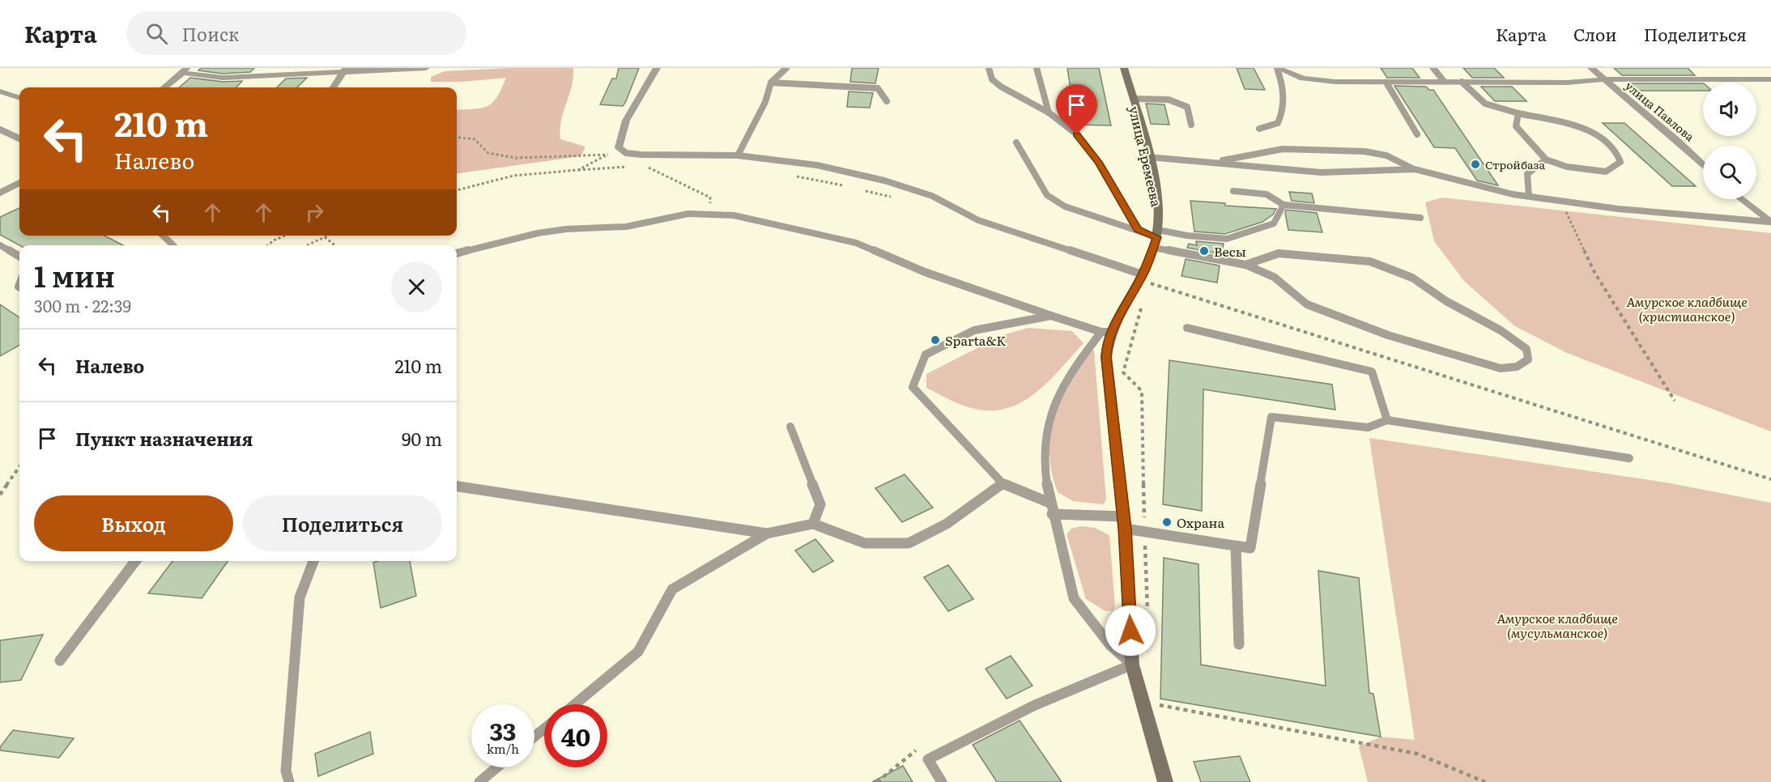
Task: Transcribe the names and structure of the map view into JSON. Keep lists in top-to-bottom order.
{
  "streets": {
    "street": ["улица Павлова", "улица Еремеева"]
  },
  "parks": ["Амурское кладбище (христианское)", "Амурское кладбище (мусульманское)"],
  "places": [
    "Стройбаза",
    "Весы",
    "Sparta&K",
    "Охрана"
  ],
  "page": {
    "header": "Карта",
    "search": "Поиск",
    "nav": ["Карта", "Слои", "Поделиться"],
    "turn": ["210 m", "Налево"],
    "heading": ["1 мин", "300 m · 22:39"],
    "list": [
      {
        "name": "Налево",
        "value": "210 m"
      },
      {
        "name": "Пункт назначения",
        "value": "90 m"
      }
    ],
    "buttons": ["Выход", "Поделиться"],
    "speed": "33 km/h",
    "limit": "40"
  }
}
